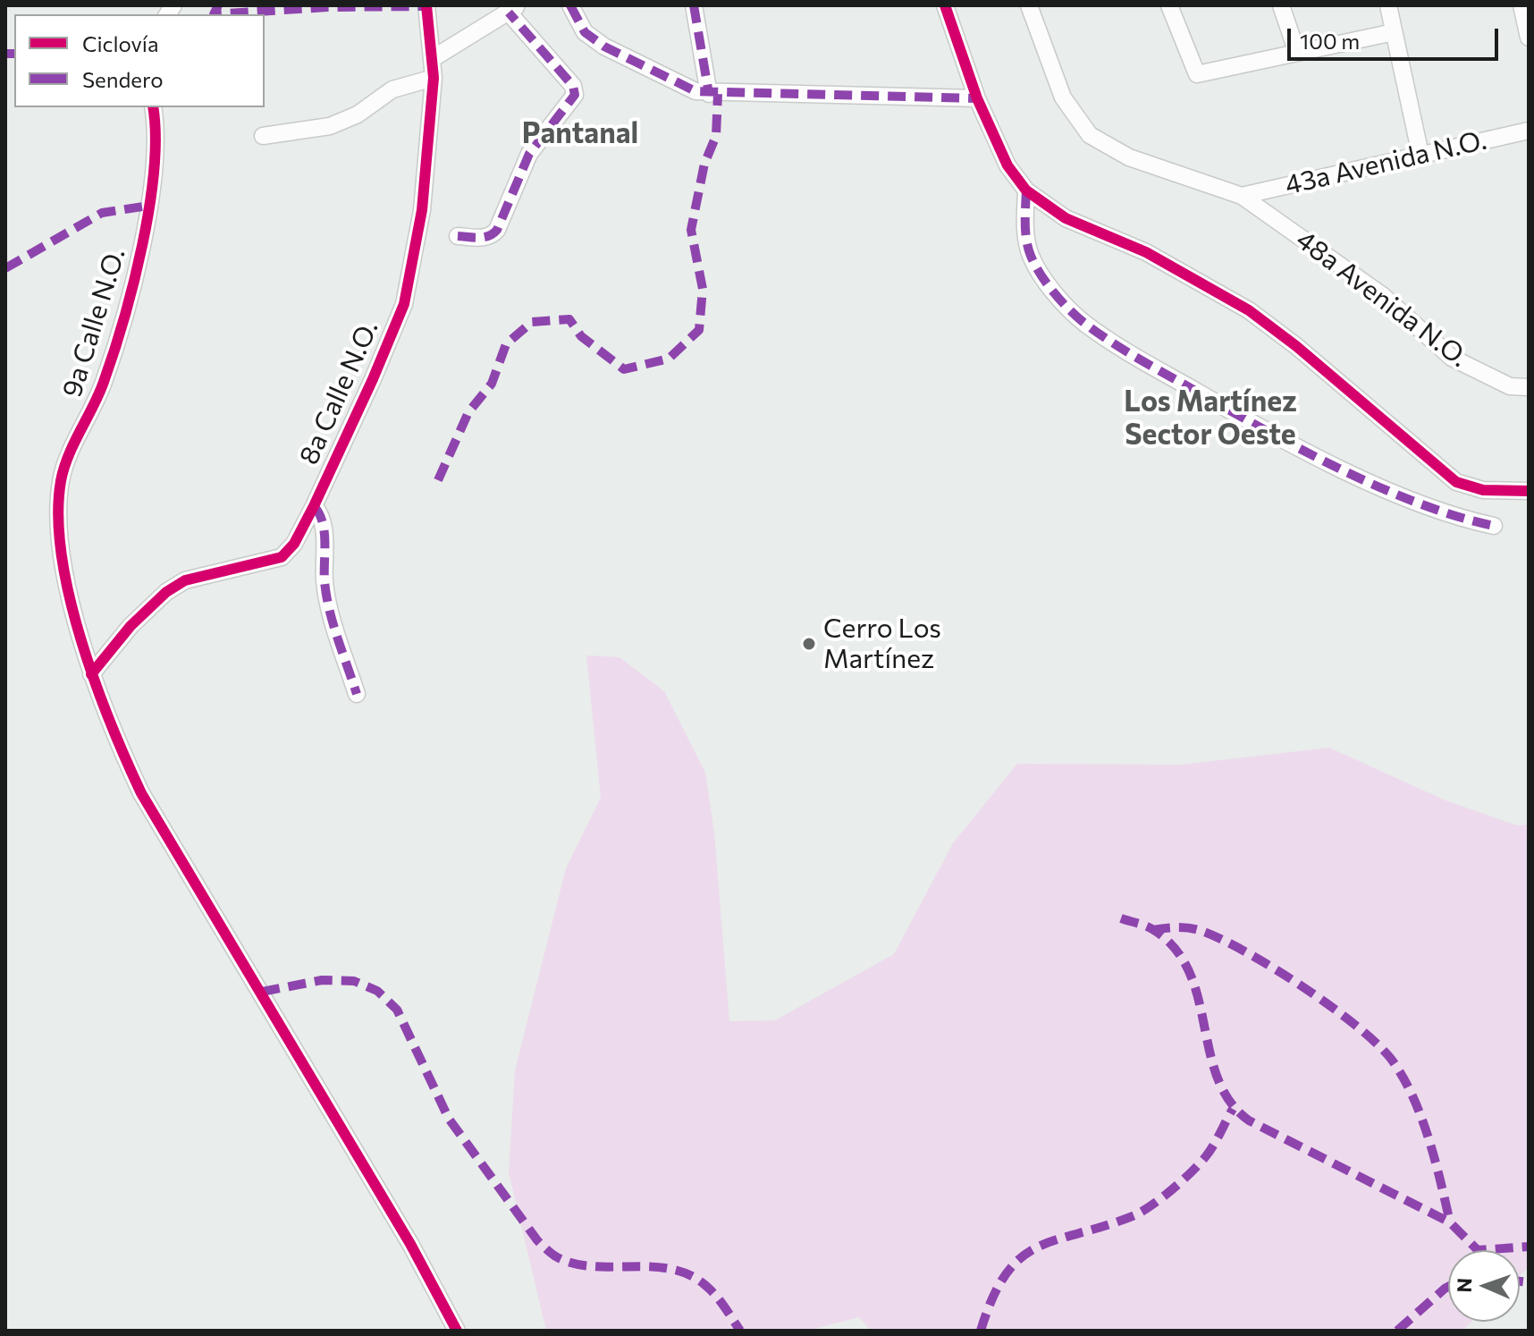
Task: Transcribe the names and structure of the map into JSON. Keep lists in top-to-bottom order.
{
  "streets": {
    "street": [
      "43a Avenida N.O.",
      "48a Avenida N.O.",
      "9a Calle N.O.",
      "8a Calle N.O."
    ]
  },
  "crossings": [
    ["43a Avenida N.O.", "48a Avenida N.O."],
    ["9a Calle N.O.", "8a Calle N.O."]
  ],
  "districts": ["Pantanal", "Los Martínez Sector Oeste"],
  "places": ["Cerro Los Martínez"],
  "legend": ["Ciclovía", "Sendero"],
  "scale_bar": "100 m",
  "north": "left"
}
